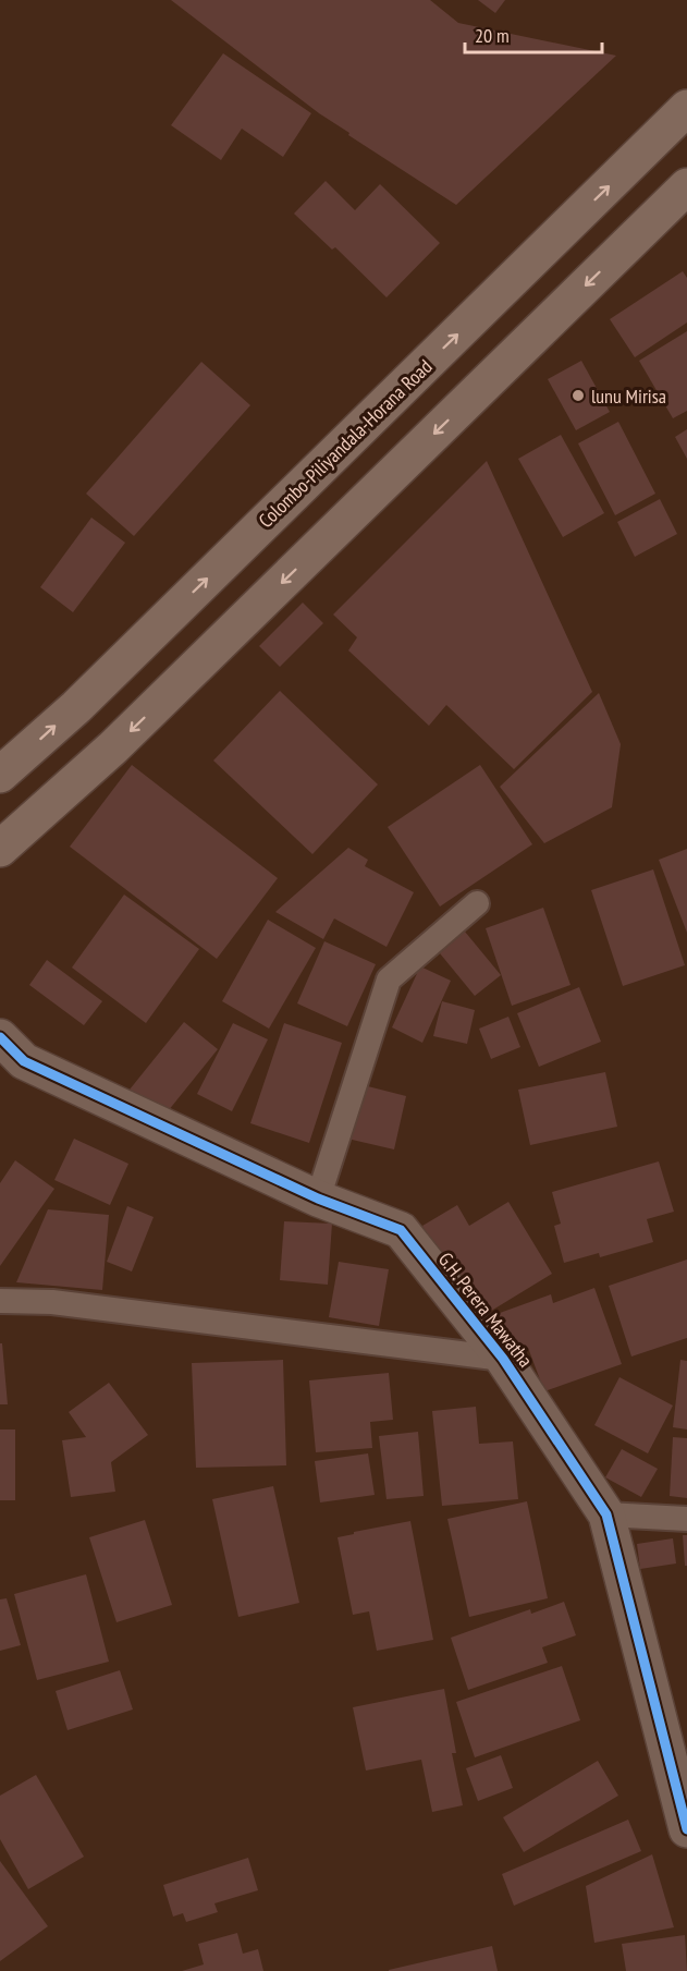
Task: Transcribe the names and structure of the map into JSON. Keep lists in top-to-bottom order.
{
  "streets": {
    "main road": ["Colombo-Piliyandala-Horana Road"],
    "street": ["G.H. Perera Mawatha"]
  },
  "places": ["lunu Mirisa"],
  "scale_bar": "20 m"
}
